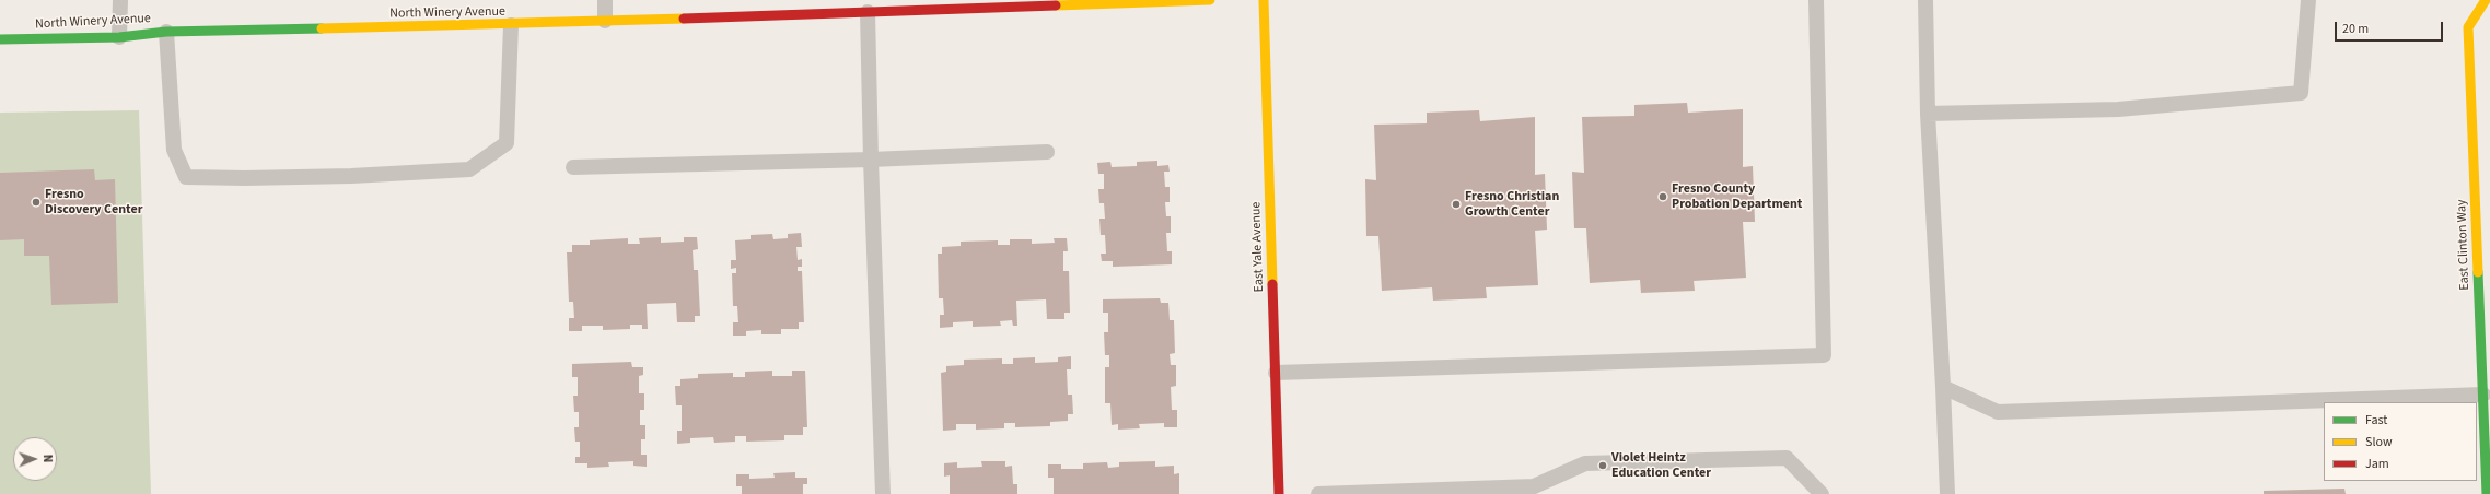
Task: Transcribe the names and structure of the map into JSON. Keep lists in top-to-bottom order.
{
  "streets": {
    "street": ["North Winery Avenue", "East Clinton Way", "East Yale Avenue"]
  },
  "places": [
    "Fresno County Probation Department",
    "Fresno Discovery Center",
    "Fresno Christian Growth Center",
    "Violet Heintz Education Center"
  ],
  "legend": ["Fast", "Slow", "Jam"],
  "scale_bar": "20 m",
  "north": "right"
}
